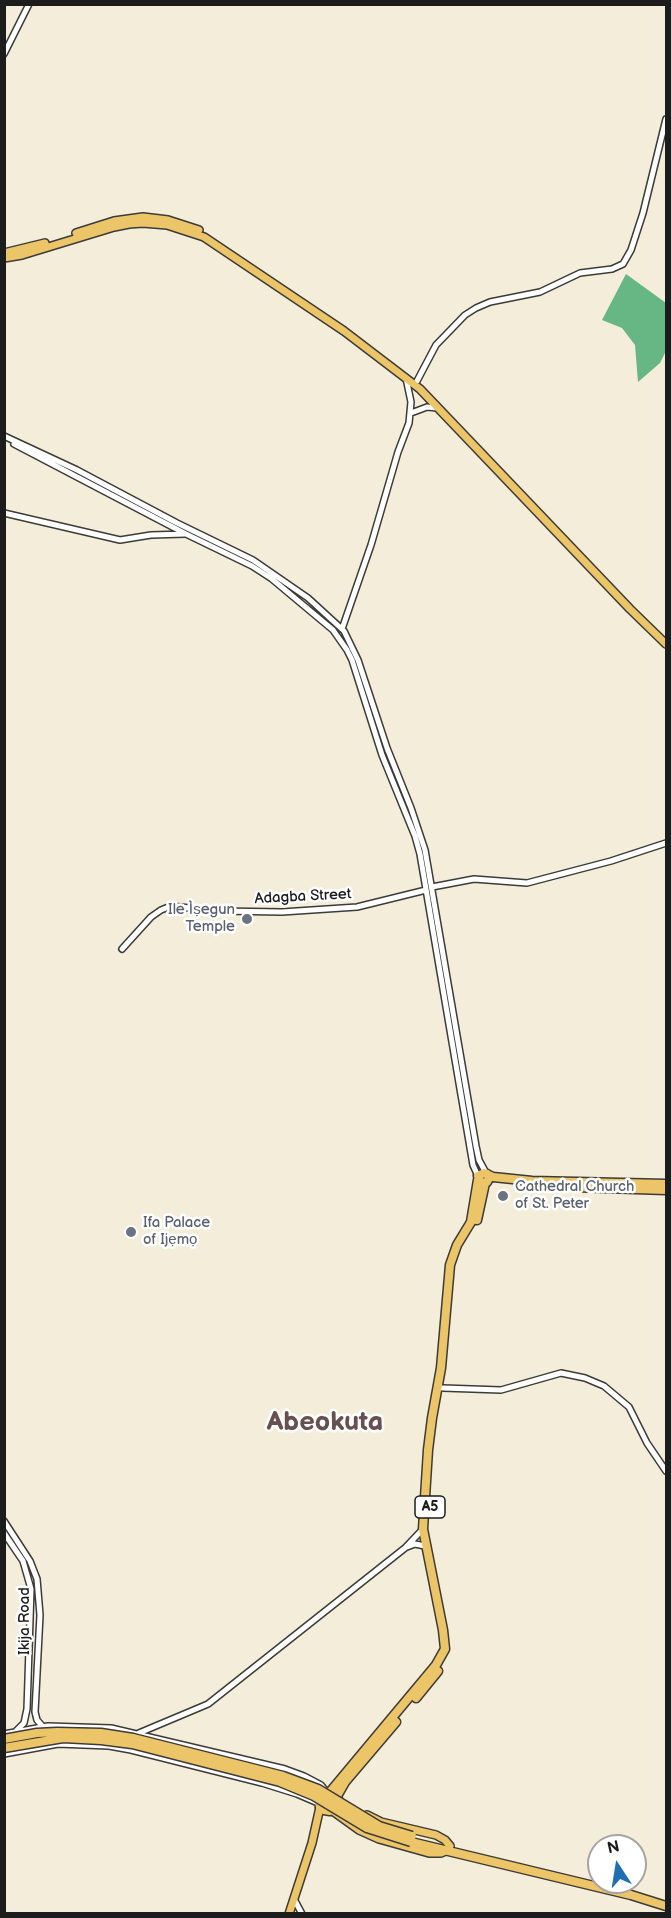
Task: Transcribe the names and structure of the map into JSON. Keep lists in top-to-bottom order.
{
  "streets": {
    "highway": ["A5"],
    "street": ["Adagba Street", "Ikija Road"]
  },
  "districts": ["Abeokuta"],
  "places": ["Ile Ìṣegun Temple", "Cathedral Church of St. Peter", "Ifa Palace of Ijẹmọ"],
  "north": "top"
}
